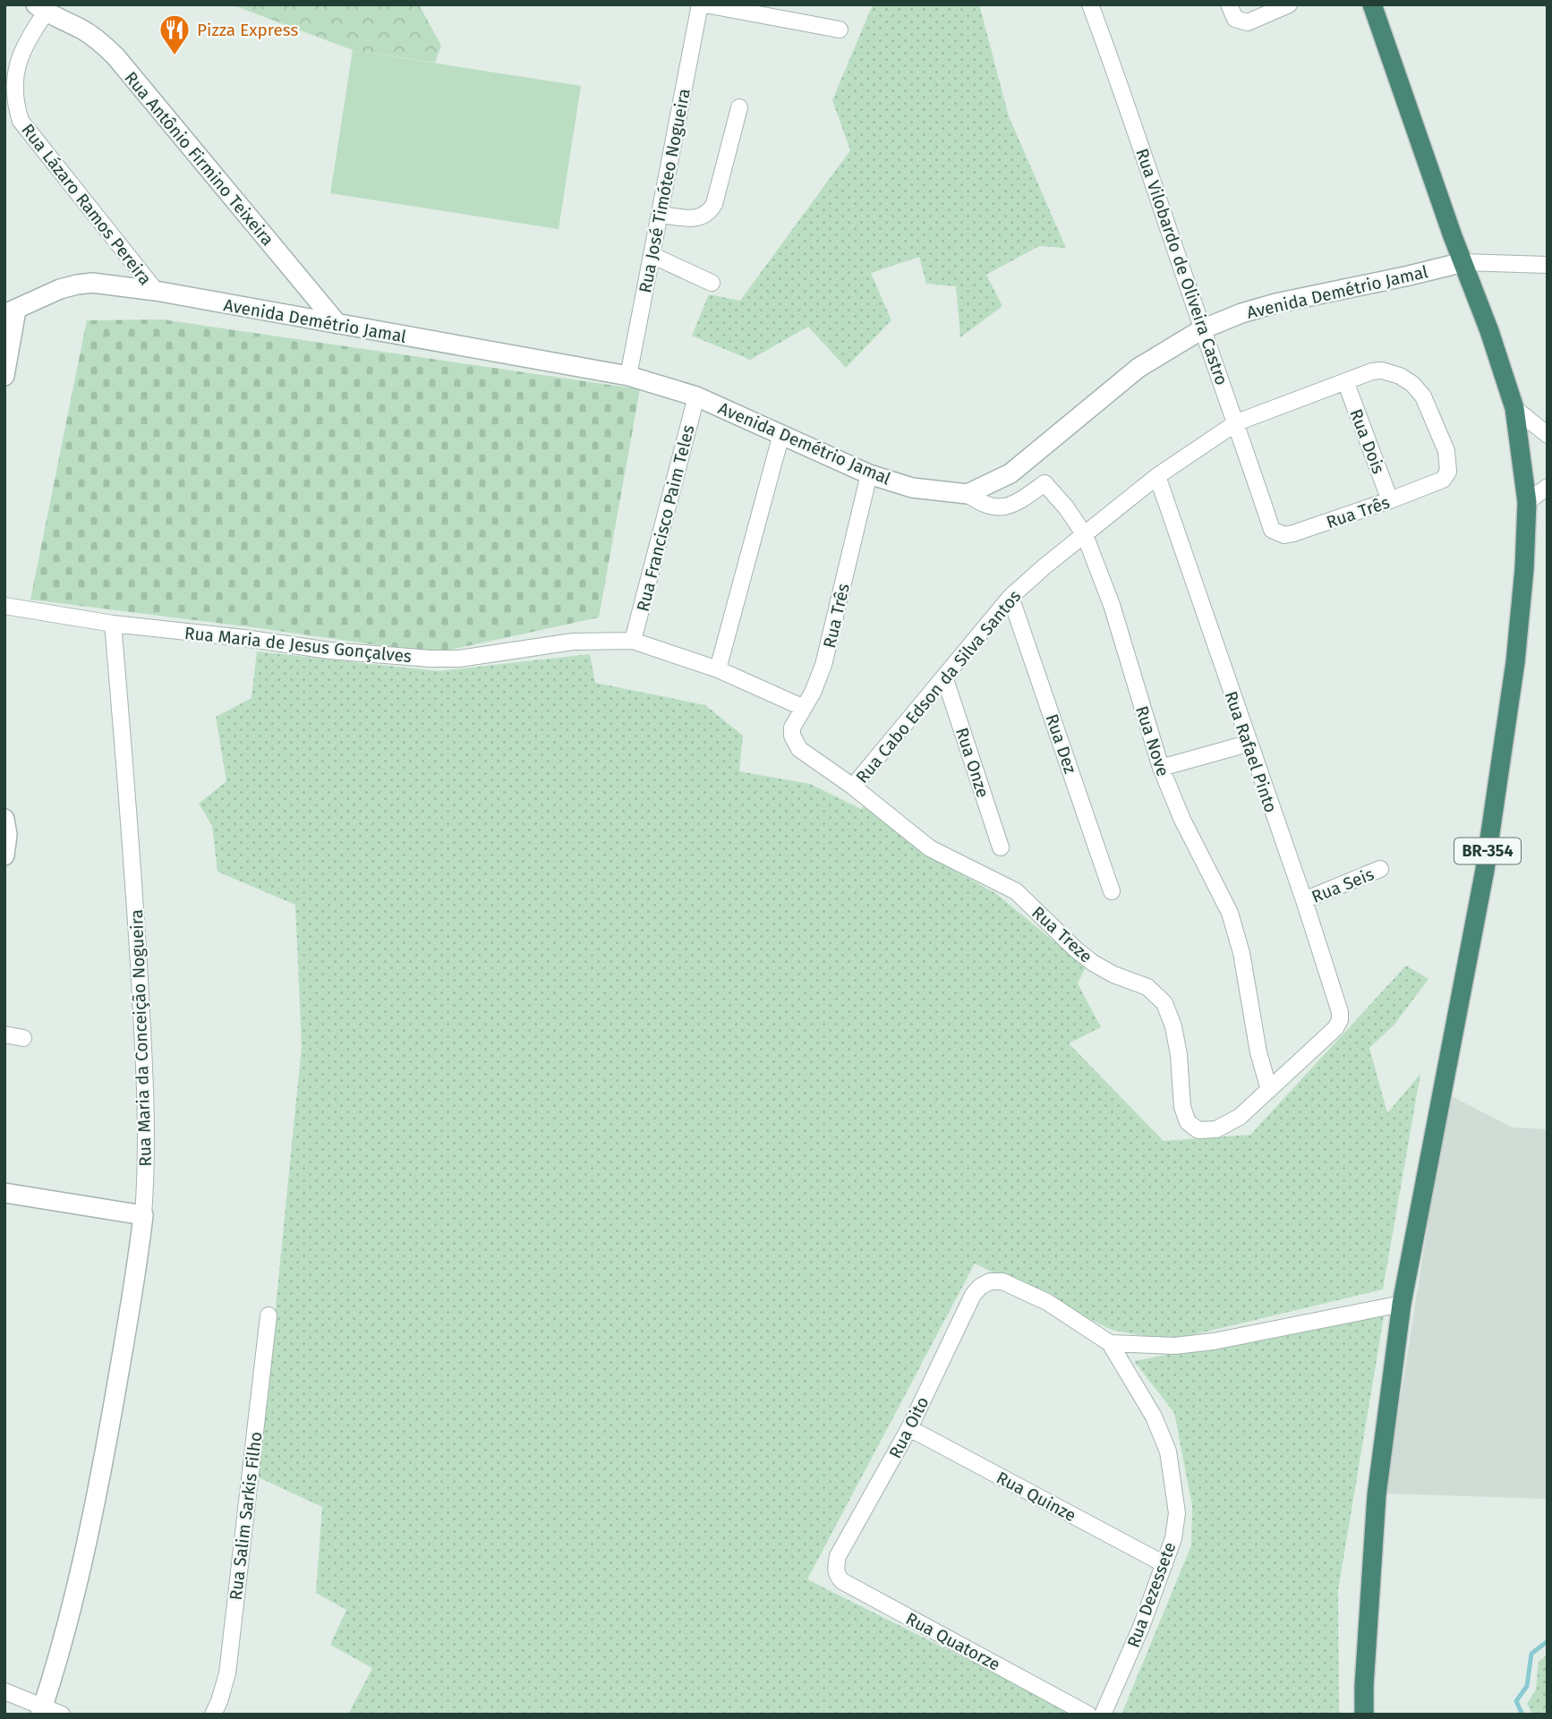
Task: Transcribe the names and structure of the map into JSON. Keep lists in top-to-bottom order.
{
  "streets": {
    "highway": ["BR-354"],
    "street": [
      "Rua Antônio Firmino Teixeira",
      "Rua José Timóteo Nogueira",
      "Rua Lázaro Ramos Pereira",
      "Rua Vilobardo de Oliveira Castro",
      "Avenida Demétrio Jamal",
      "Rua Dois",
      "Rua Três",
      "Rua Francisco Paim Teles",
      "Rua Maria de Jesus Gonçalves",
      "Rua Cabo Edson da Silva Santos",
      "Rua Nove",
      "Rua Dez",
      "Rua Rafael Pinto",
      "Rua Onze",
      "Rua Seis",
      "Rua Treze",
      "Rua Maria da Conceição Nogueira",
      "Rua Oito",
      "Rua Quinze",
      "Rua Salim Sarkis Filho",
      "Rua Dezessete",
      "Rua Quatorze"
    ]
  },
  "crossings": [
    ["Rua Antônio Firmino Teixeira", "Rua Lázaro Ramos Pereira"],
    ["Rua Antônio Firmino Teixeira", "Avenida Demétrio Jamal"],
    ["Rua José Timóteo Nogueira", "Avenida Demétrio Jamal"],
    ["Rua Lázaro Ramos Pereira", "Avenida Demétrio Jamal"],
    ["Rua Vilobardo de Oliveira Castro", "Avenida Demétrio Jamal"],
    ["Rua Vilobardo de Oliveira Castro", "Rua Três"],
    ["Rua Vilobardo de Oliveira Castro", "Rua Cabo Edson da Silva Santos"],
    ["Avenida Demétrio Jamal", "Rua Três"],
    ["Avenida Demétrio Jamal", "Rua Francisco Paim Teles"],
    ["Avenida Demétrio Jamal", "Rua Nove"],
    ["Avenida Demétrio Jamal", "BR-354"],
    ["Rua Dois", "Rua Três"],
    ["Rua Dois", "Rua Cabo Edson da Silva Santos"],
    ["Rua Três", "Rua Maria de Jesus Gonçalves"],
    ["Rua Três", "Rua Cabo Edson da Silva Santos"],
    ["Rua Três", "Rua Treze"],
    ["Rua Francisco Paim Teles", "Rua Maria de Jesus Gonçalves"],
    ["Rua Maria de Jesus Gonçalves", "Rua Maria da Conceição Nogueira"],
    ["Rua Cabo Edson da Silva Santos", "Rua Nove"],
    ["Rua Cabo Edson da Silva Santos", "Rua Dez"],
    ["Rua Cabo Edson da Silva Santos", "Rua Rafael Pinto"],
    ["Rua Cabo Edson da Silva Santos", "Rua Onze"],
    ["Rua Cabo Edson da Silva Santos", "Rua Treze"],
    ["Rua Nove", "Rua Treze"],
    ["Rua Rafael Pinto", "Rua Seis"],
    ["Rua Rafael Pinto", "Rua Treze"],
    ["Rua Oito", "Rua Quinze"],
    ["Rua Oito", "Rua Dezessete"],
    ["Rua Oito", "Rua Quatorze"],
    ["Rua Quinze", "Rua Dezessete"]
  ],
  "places": {
    "restaurant": ["Pizza Express"]
  }
}
